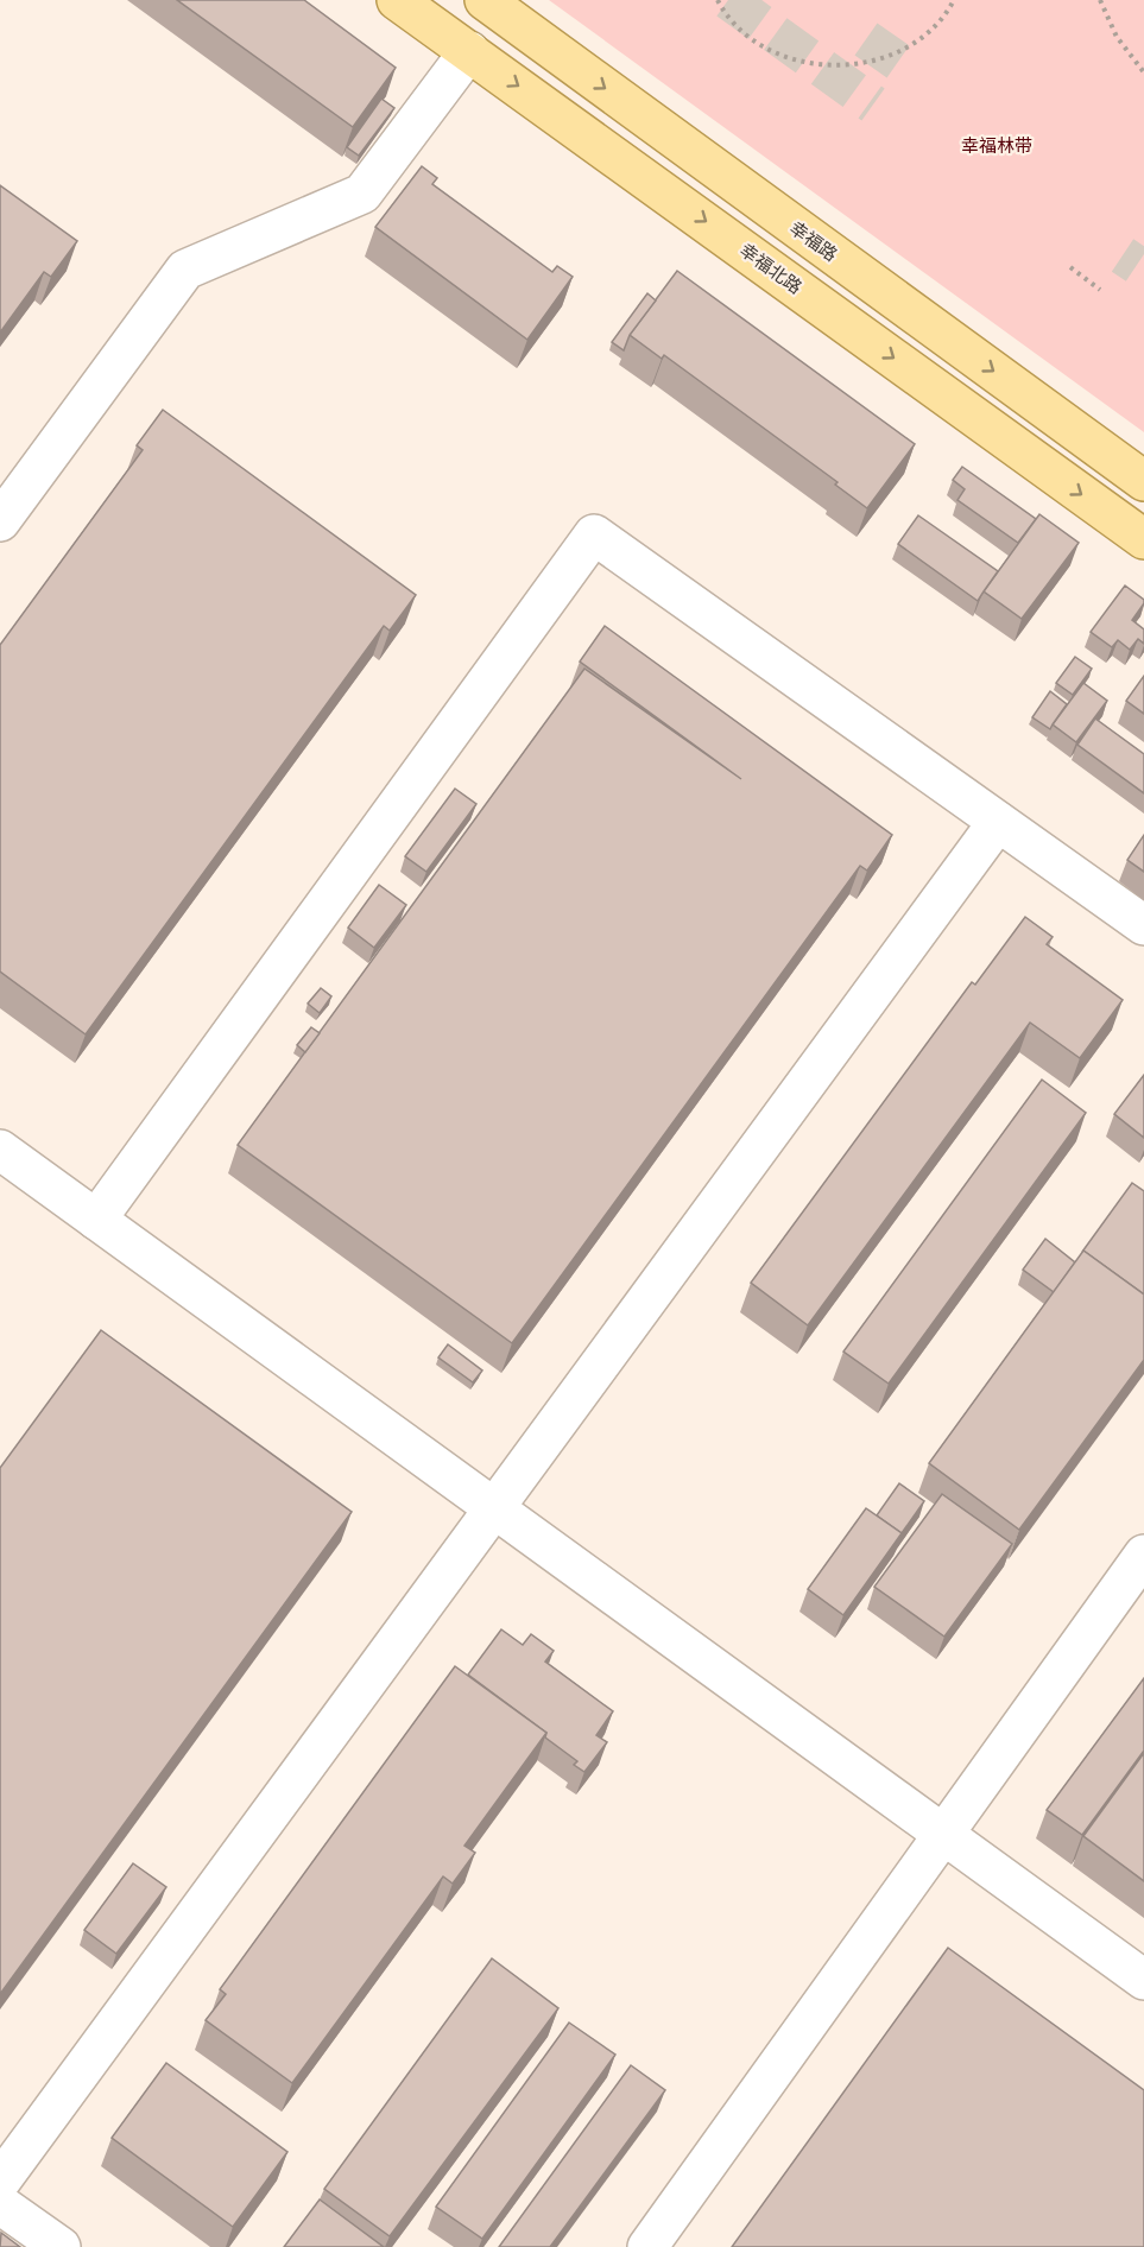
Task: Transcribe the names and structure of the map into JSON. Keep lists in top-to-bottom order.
{
  "streets": {
    "main road": ["幸福路", "幸福北路"]
  },
  "one_way": ["幸福路", "幸福北路"],
  "parks": ["幸福林带"]
}
